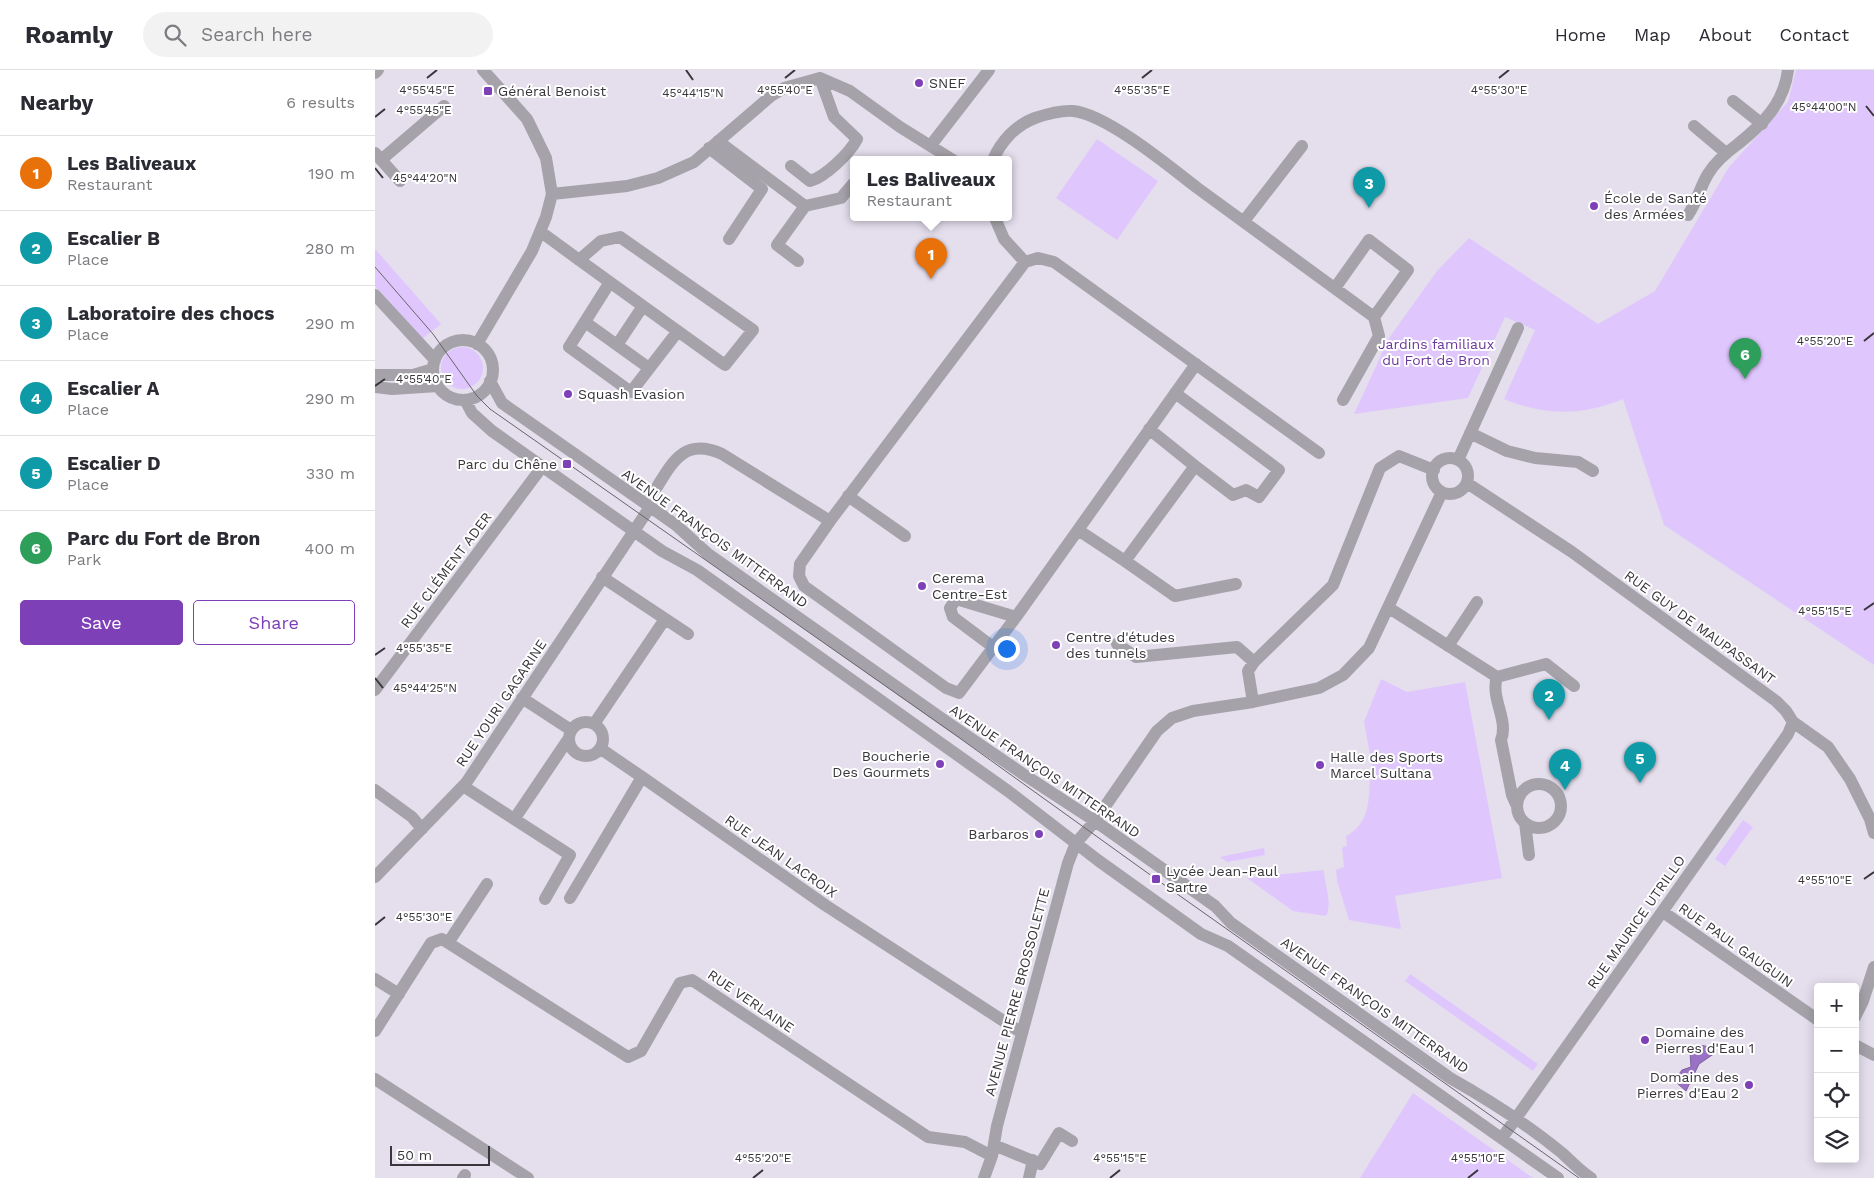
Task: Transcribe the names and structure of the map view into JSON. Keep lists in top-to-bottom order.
{
  "streets": {
    "street": [
      "AVENUE FRANÇOIS MITTERRAND",
      "RUE CLÉMENT ADER",
      "RUE GUY DE MAUPASSANT",
      "RUE YOURI GAGARINE",
      "RUE JEAN LACROIX",
      "RUE MAURICE UTRILLO",
      "RUE PAUL GAUGUIN",
      "AVENUE PIERRE BROSSOLETTE",
      "RUE VERLAINE"
    ]
  },
  "crossings": [
    ["AVENUE FRANÇOIS MITTERRAND", "RUE YOURI GAGARINE"],
    ["AVENUE FRANÇOIS MITTERRAND", "RUE MAURICE UTRILLO"],
    ["AVENUE FRANÇOIS MITTERRAND", "AVENUE PIERRE BROSSOLETTE"],
    ["RUE GUY DE MAUPASSANT", "RUE MAURICE UTRILLO"],
    ["RUE JEAN LACROIX", "AVENUE PIERRE BROSSOLETTE"],
    ["RUE MAURICE UTRILLO", "RUE PAUL GAUGUIN"],
    ["AVENUE PIERRE BROSSOLETTE", "RUE VERLAINE"]
  ],
  "parks": ["Jardins familiaux du Fort de Bron"],
  "places": {
    "other": [
      "SNEF",
      "École de Santé des Armées",
      "Squash Evasion",
      "Cerema Centre-Est",
      "Centre d'études des tunnels",
      "Boucherie Des Gourmets",
      "Halle des Sports Marcel Sultana",
      "Barbaros",
      "Domaine des Pierres d'Eau 1",
      "Domaine des Pierres d'Eau 2"
    ],
    "transit": ["Général Benoist", "Parc du Chêne", "Lycée Jean-Paul Sartre"]
  },
  "scale_bar": "50 m",
  "page": {
    "header": "Roamly",
    "search": "Search here",
    "nav": [
      "Home",
      "Map",
      "About",
      "Contact"
    ],
    "heading": ["Nearby", "6 results"],
    "list": [
      {
        "mark": "1",
        "name": "Les Baliveaux",
        "note": "Restaurant",
        "value": "190 m"
      },
      {
        "mark": "2",
        "name": "Escalier B",
        "note": "Place",
        "value": "280 m"
      },
      {
        "mark": "3",
        "name": "Laboratoire des chocs",
        "note": "Place",
        "value": "290 m"
      },
      {
        "mark": "4",
        "name": "Escalier A",
        "note": "Place",
        "value": "290 m"
      },
      {
        "mark": "5",
        "name": "Escalier D",
        "note": "Place",
        "value": "330 m"
      },
      {
        "mark": "6",
        "name": "Parc du Fort de Bron",
        "note": "Park",
        "value": "400 m"
      }
    ],
    "popup": ["Les Baliveaux", "Restaurant"],
    "pins": [
      "3",
      "1",
      "6",
      "2",
      "5",
      "4"
    ],
    "buttons": ["Save", "Share"],
    "map_buttons": ["+", "−"],
    "scale": "50 m"
  },
  "coordinates": [
    "4°55'35\"E",
    "4°55'45\"E",
    "4°55'40\"E",
    "4°55'30\"E",
    "45°44'15\"N",
    "45°44'00\"N",
    "45°44'20\"N",
    "4°55'20\"E",
    "4°55'15\"E",
    "45°44'25\"N",
    "4°55'10\"E"
  ]
}
